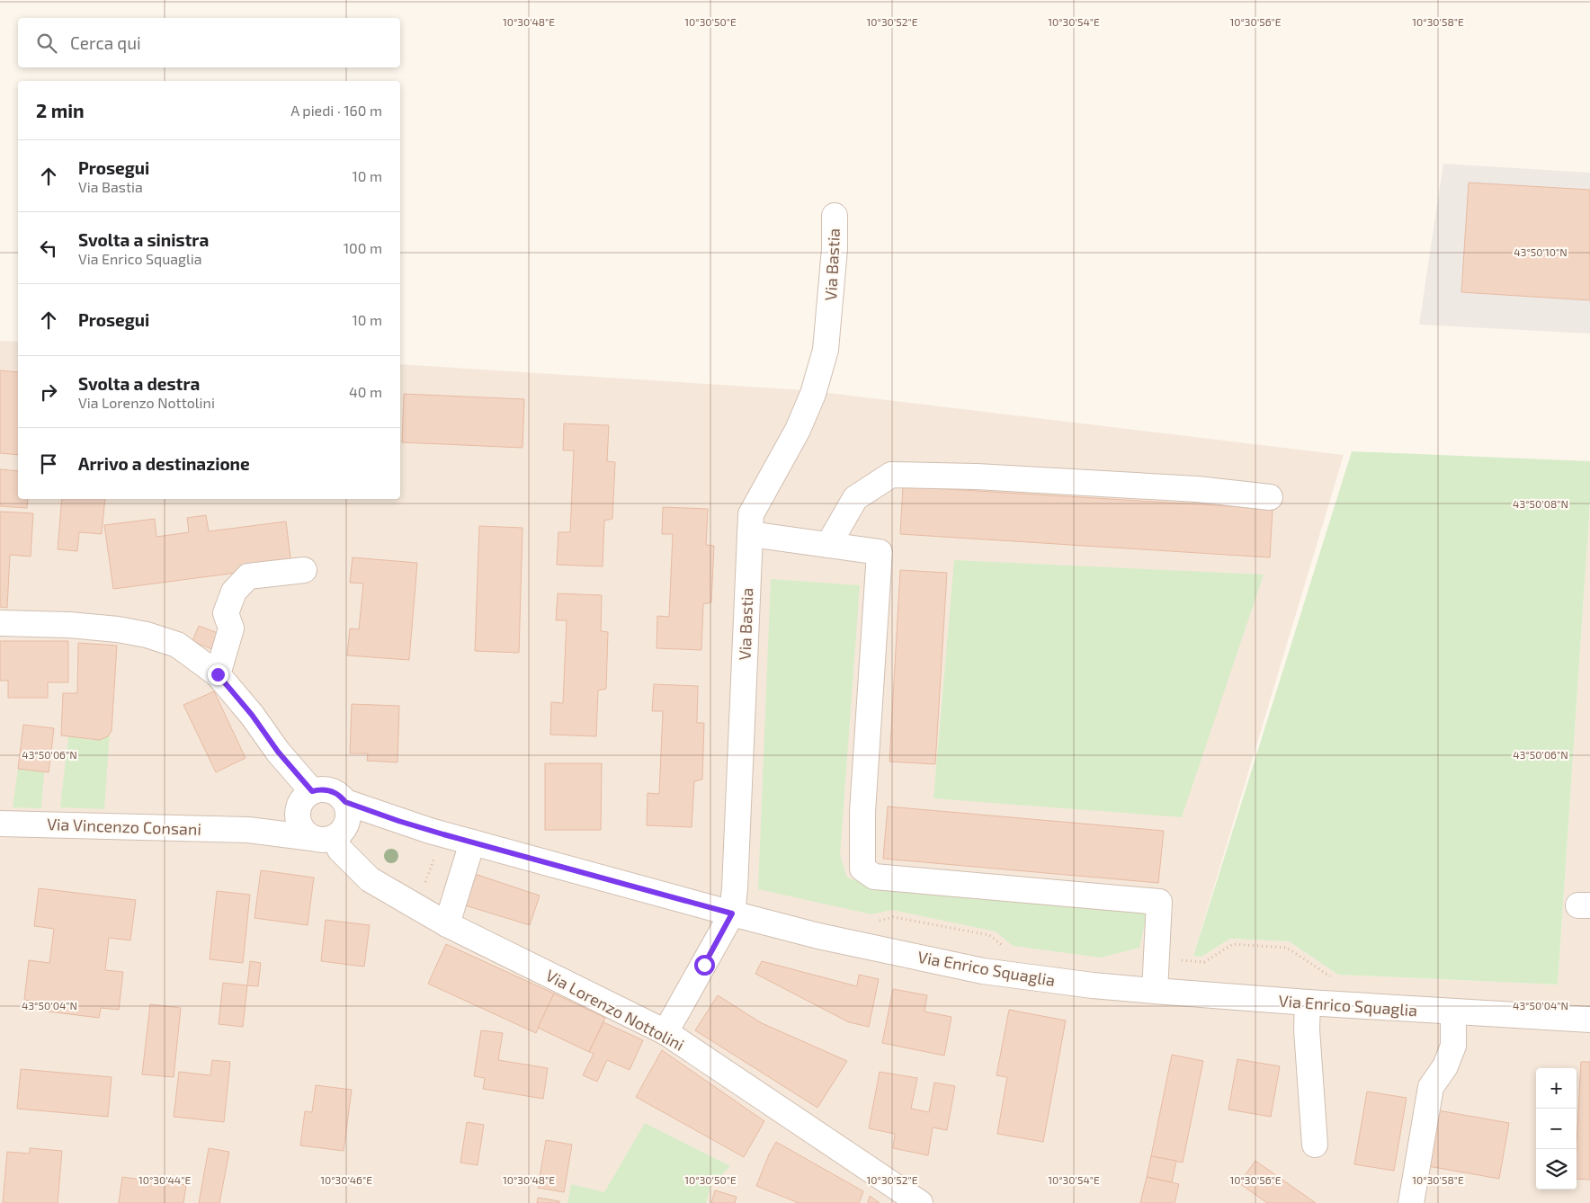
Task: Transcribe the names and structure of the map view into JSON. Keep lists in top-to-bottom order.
{
  "streets": {
    "street": [
      "Via Bastia",
      "Via Vincenzo Consani",
      "Via Enrico Squaglia",
      "Via Lorenzo Nottolini"
    ]
  },
  "crossings": [
    ["Via Bastia", "Via Enrico Squaglia"],
    ["Via Bastia", "Via Lorenzo Nottolini"],
    ["Via Vincenzo Consani", "Via Enrico Squaglia"],
    ["Via Vincenzo Consani", "Via Lorenzo Nottolini"],
    ["Via Enrico Squaglia", "Via Lorenzo Nottolini"]
  ],
  "page": {
    "search": "Cerca qui",
    "heading": ["2 min", "A piedi · 160 m"],
    "list": [
      ["Prosegui", "Via Bastia", "10 m"],
      ["Svolta a sinistra", "Via Enrico Squaglia", "100 m"],
      ["Prosegui", "10 m"],
      ["Svolta a destra", "Via Lorenzo Nottolini", "40 m"],
      "Arrivo a destinazione"
    ],
    "map_buttons": ["+", "−"]
  },
  "coordinates": [
    "10°30'48\"E",
    "10°30'50\"E",
    "10°30'52\"E",
    "10°30'54\"E",
    "10°30'56\"E",
    "10°30'58\"E",
    "43°50'10\"N",
    "43°50'08\"N",
    "43°50'06\"N",
    "43°50'04\"N",
    "10°30'44\"E",
    "10°30'46\"E"
  ]
}
